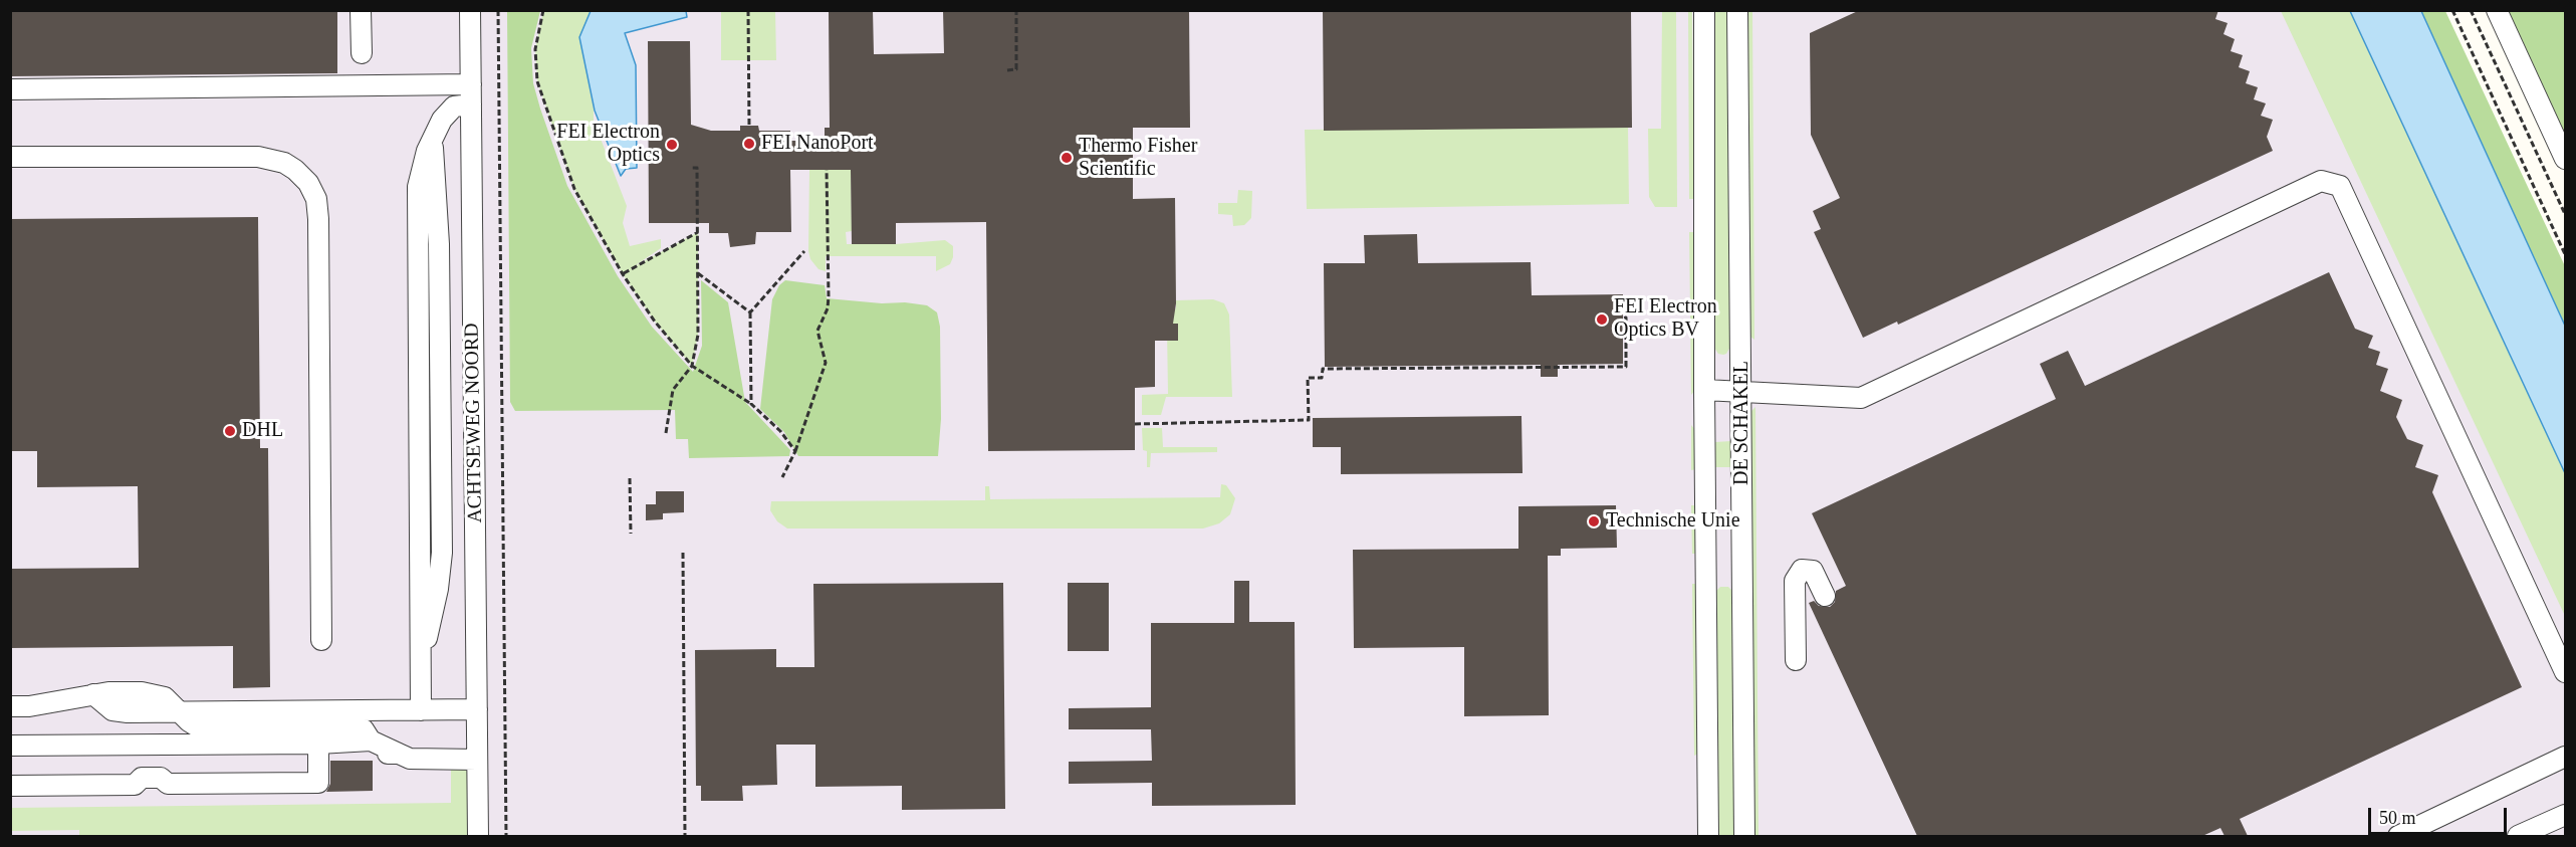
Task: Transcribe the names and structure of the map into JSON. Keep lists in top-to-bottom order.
{
  "streets": {
    "street": ["ACHTSEWEG NOORD", "DE SCHAKEL"]
  },
  "places": [
    "FEI NanoPort",
    "FEI Electron Optics",
    "Thermo Fisher Scientific",
    "FEI Electron Optics BV",
    "DHL",
    "Technische Unie"
  ],
  "scale_bar": "50 m"
}
